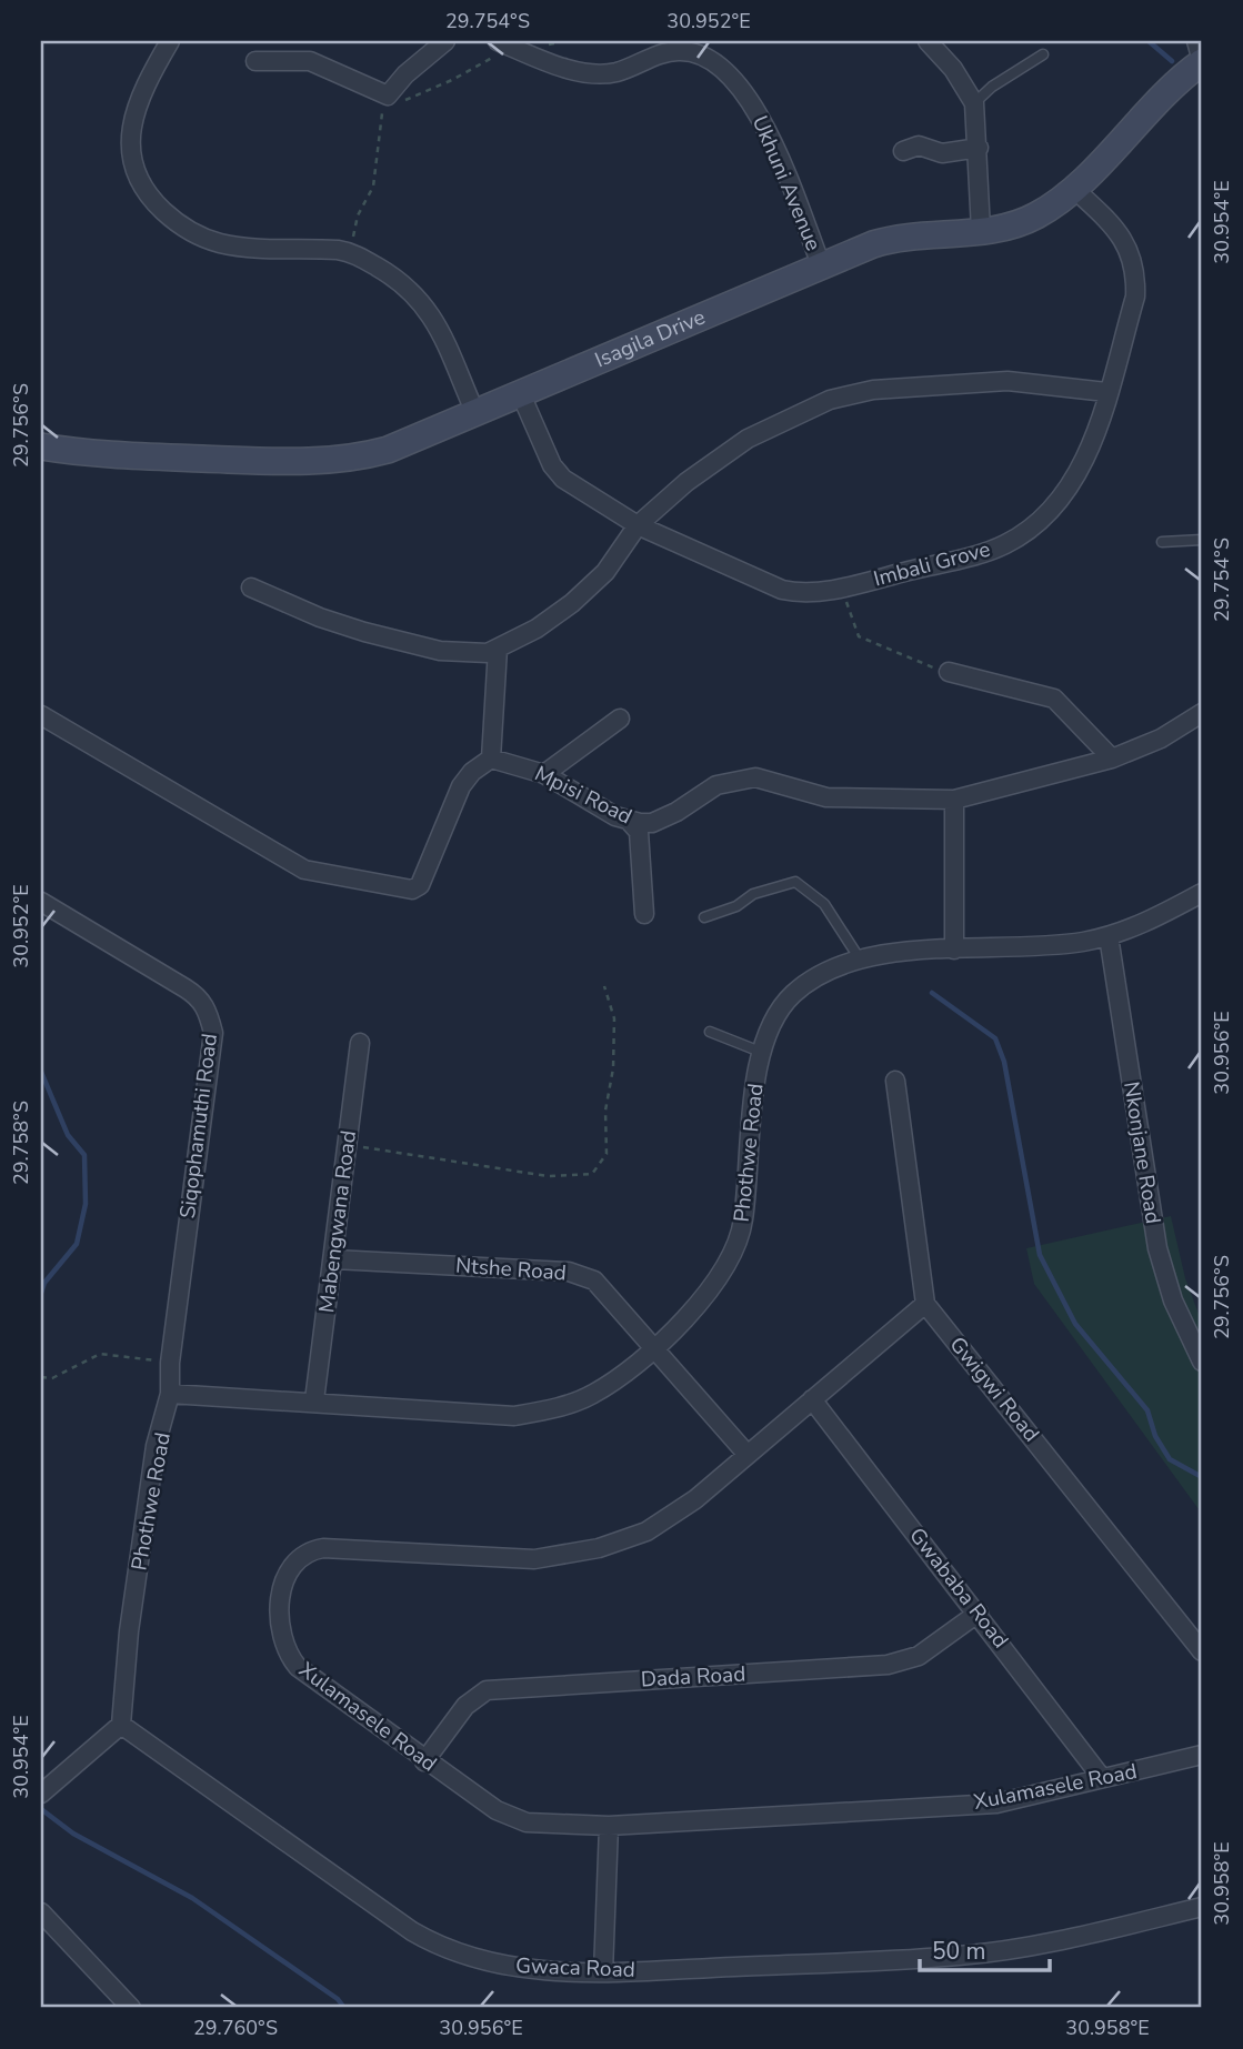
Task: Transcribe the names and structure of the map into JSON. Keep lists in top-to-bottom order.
{
  "streets": {
    "street": [
      "Ukhuni Avenue",
      "Isagila Drive",
      "Imbali Grove",
      "Mpisi Road",
      "Siqophamuthi Road",
      "Phothwe Road",
      "Nkonjane Road",
      "Mabengwana Road",
      "Ntshe Road",
      "Gwigwi Road",
      "Gwababa Road",
      "Dada Road",
      "Xulamasele Road",
      "Gwaca Road"
    ]
  },
  "crossings": [
    ["Ukhuni Avenue", "Isagila Drive"],
    ["Isagila Drive", "Imbali Grove"],
    ["Siqophamuthi Road", "Phothwe Road"],
    ["Phothwe Road", "Nkonjane Road"],
    ["Phothwe Road", "Mabengwana Road"],
    ["Phothwe Road", "Ntshe Road"],
    ["Phothwe Road", "Gwaca Road"],
    ["Mabengwana Road", "Ntshe Road"],
    ["Ntshe Road", "Xulamasele Road"],
    ["Gwigwi Road", "Xulamasele Road"],
    ["Gwababa Road", "Dada Road"],
    ["Gwababa Road", "Xulamasele Road"],
    ["Dada Road", "Xulamasele Road"]
  ],
  "scale_bar": "50 m",
  "coordinates": [
    "29.754°S",
    "30.952°E",
    "30.954°E",
    "29.756°S",
    "30.956°E",
    "29.758°S",
    "30.958°E",
    "29.760°S"
  ]
}
